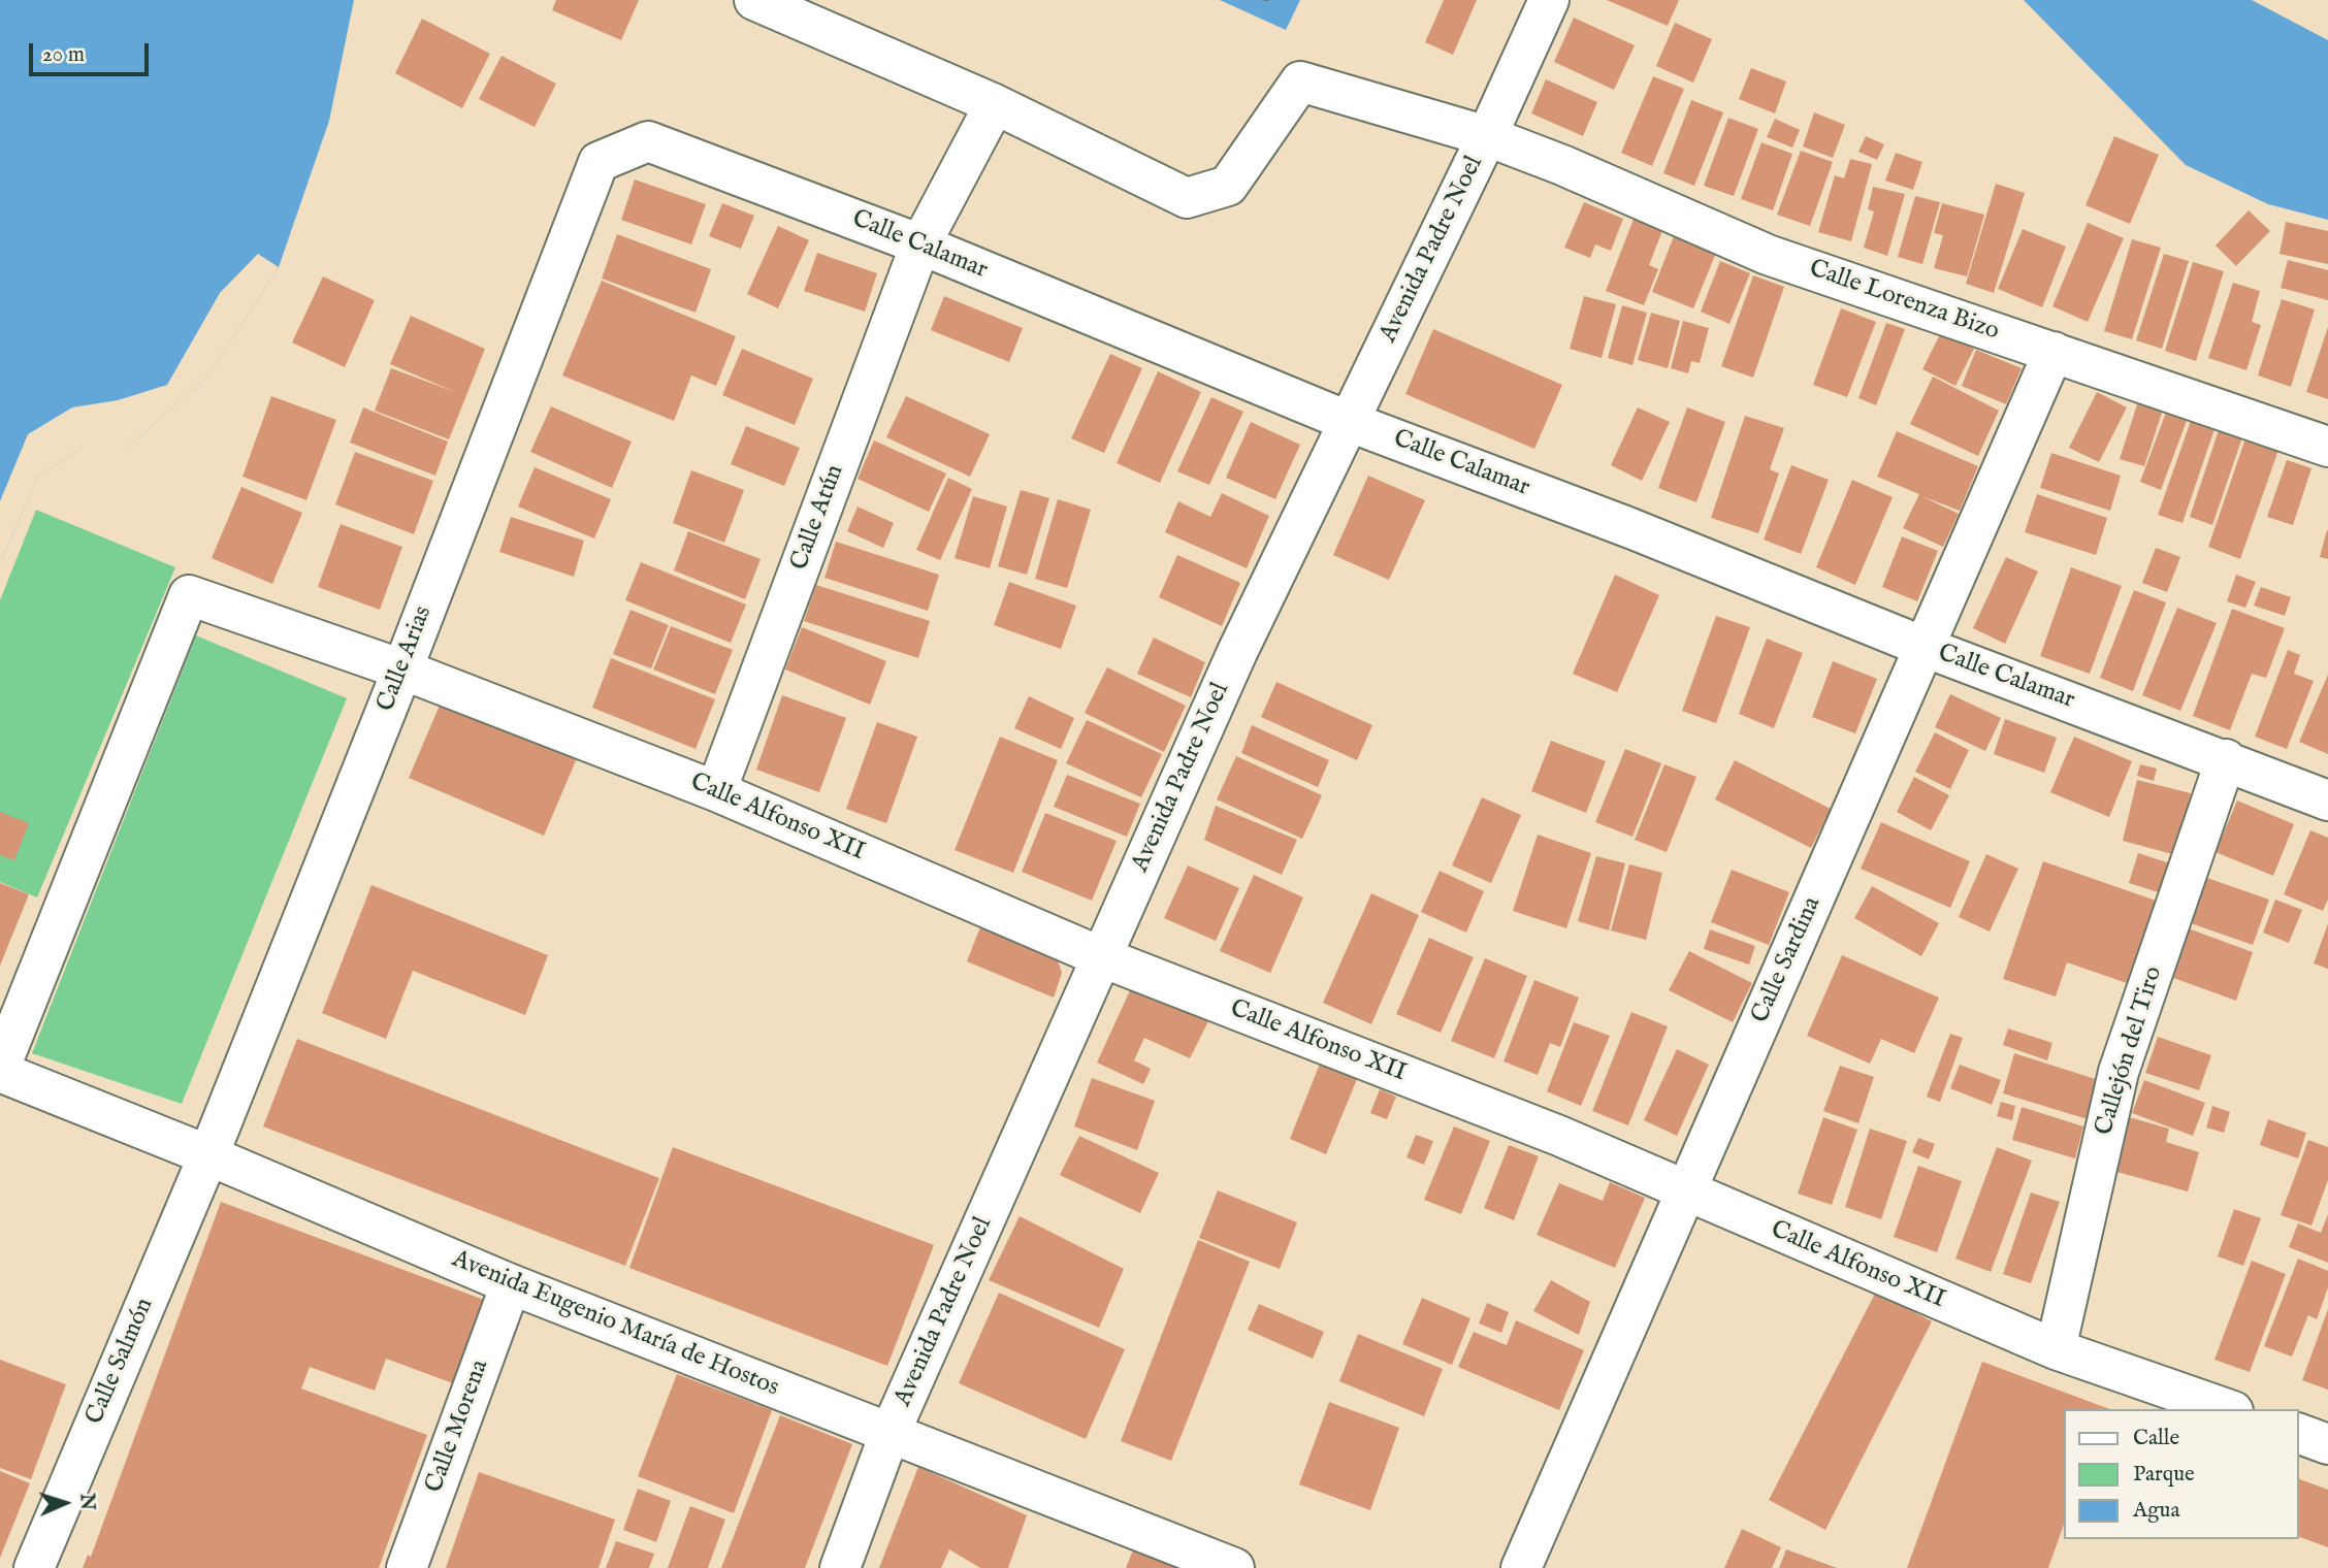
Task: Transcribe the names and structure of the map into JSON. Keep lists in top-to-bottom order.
{
  "streets": {
    "street": [
      "Calle Calamar",
      "Avenida Padre Noel",
      "Calle Lorenza Bizo",
      "Calle Atún",
      "Calle Arias",
      "Calle Alfonso XII",
      "Calle Sardina",
      "Callejón del Tiro",
      "Avenida Eugenio María de Hostos",
      "Calle Salmón",
      "Calle Morena"
    ]
  },
  "crossings": [
    ["Calle Calamar", "Avenida Padre Noel"],
    ["Calle Calamar", "Calle Atún"],
    ["Calle Calamar", "Calle Arias"],
    ["Calle Calamar", "Calle Sardina"],
    ["Calle Calamar", "Callejón del Tiro"],
    ["Avenida Padre Noel", "Calle Lorenza Bizo"],
    ["Avenida Padre Noel", "Calle Alfonso XII"],
    ["Avenida Padre Noel", "Avenida Eugenio María de Hostos"],
    ["Calle Lorenza Bizo", "Calle Atún"],
    ["Calle Lorenza Bizo", "Calle Sardina"],
    ["Calle Atún", "Calle Alfonso XII"],
    ["Calle Arias", "Calle Alfonso XII"],
    ["Calle Arias", "Avenida Eugenio María de Hostos"],
    ["Calle Arias", "Calle Salmón"],
    ["Calle Alfonso XII", "Calle Sardina"],
    ["Calle Alfonso XII", "Callejón del Tiro"],
    ["Calle Alfonso XII", "Avenida Eugenio María de Hostos"],
    ["Avenida Eugenio María de Hostos", "Calle Salmón"],
    ["Avenida Eugenio María de Hostos", "Calle Morena"]
  ],
  "legend": ["Calle", "Parque", "Agua"],
  "scale_bar": "20 m",
  "north": "right"
}
